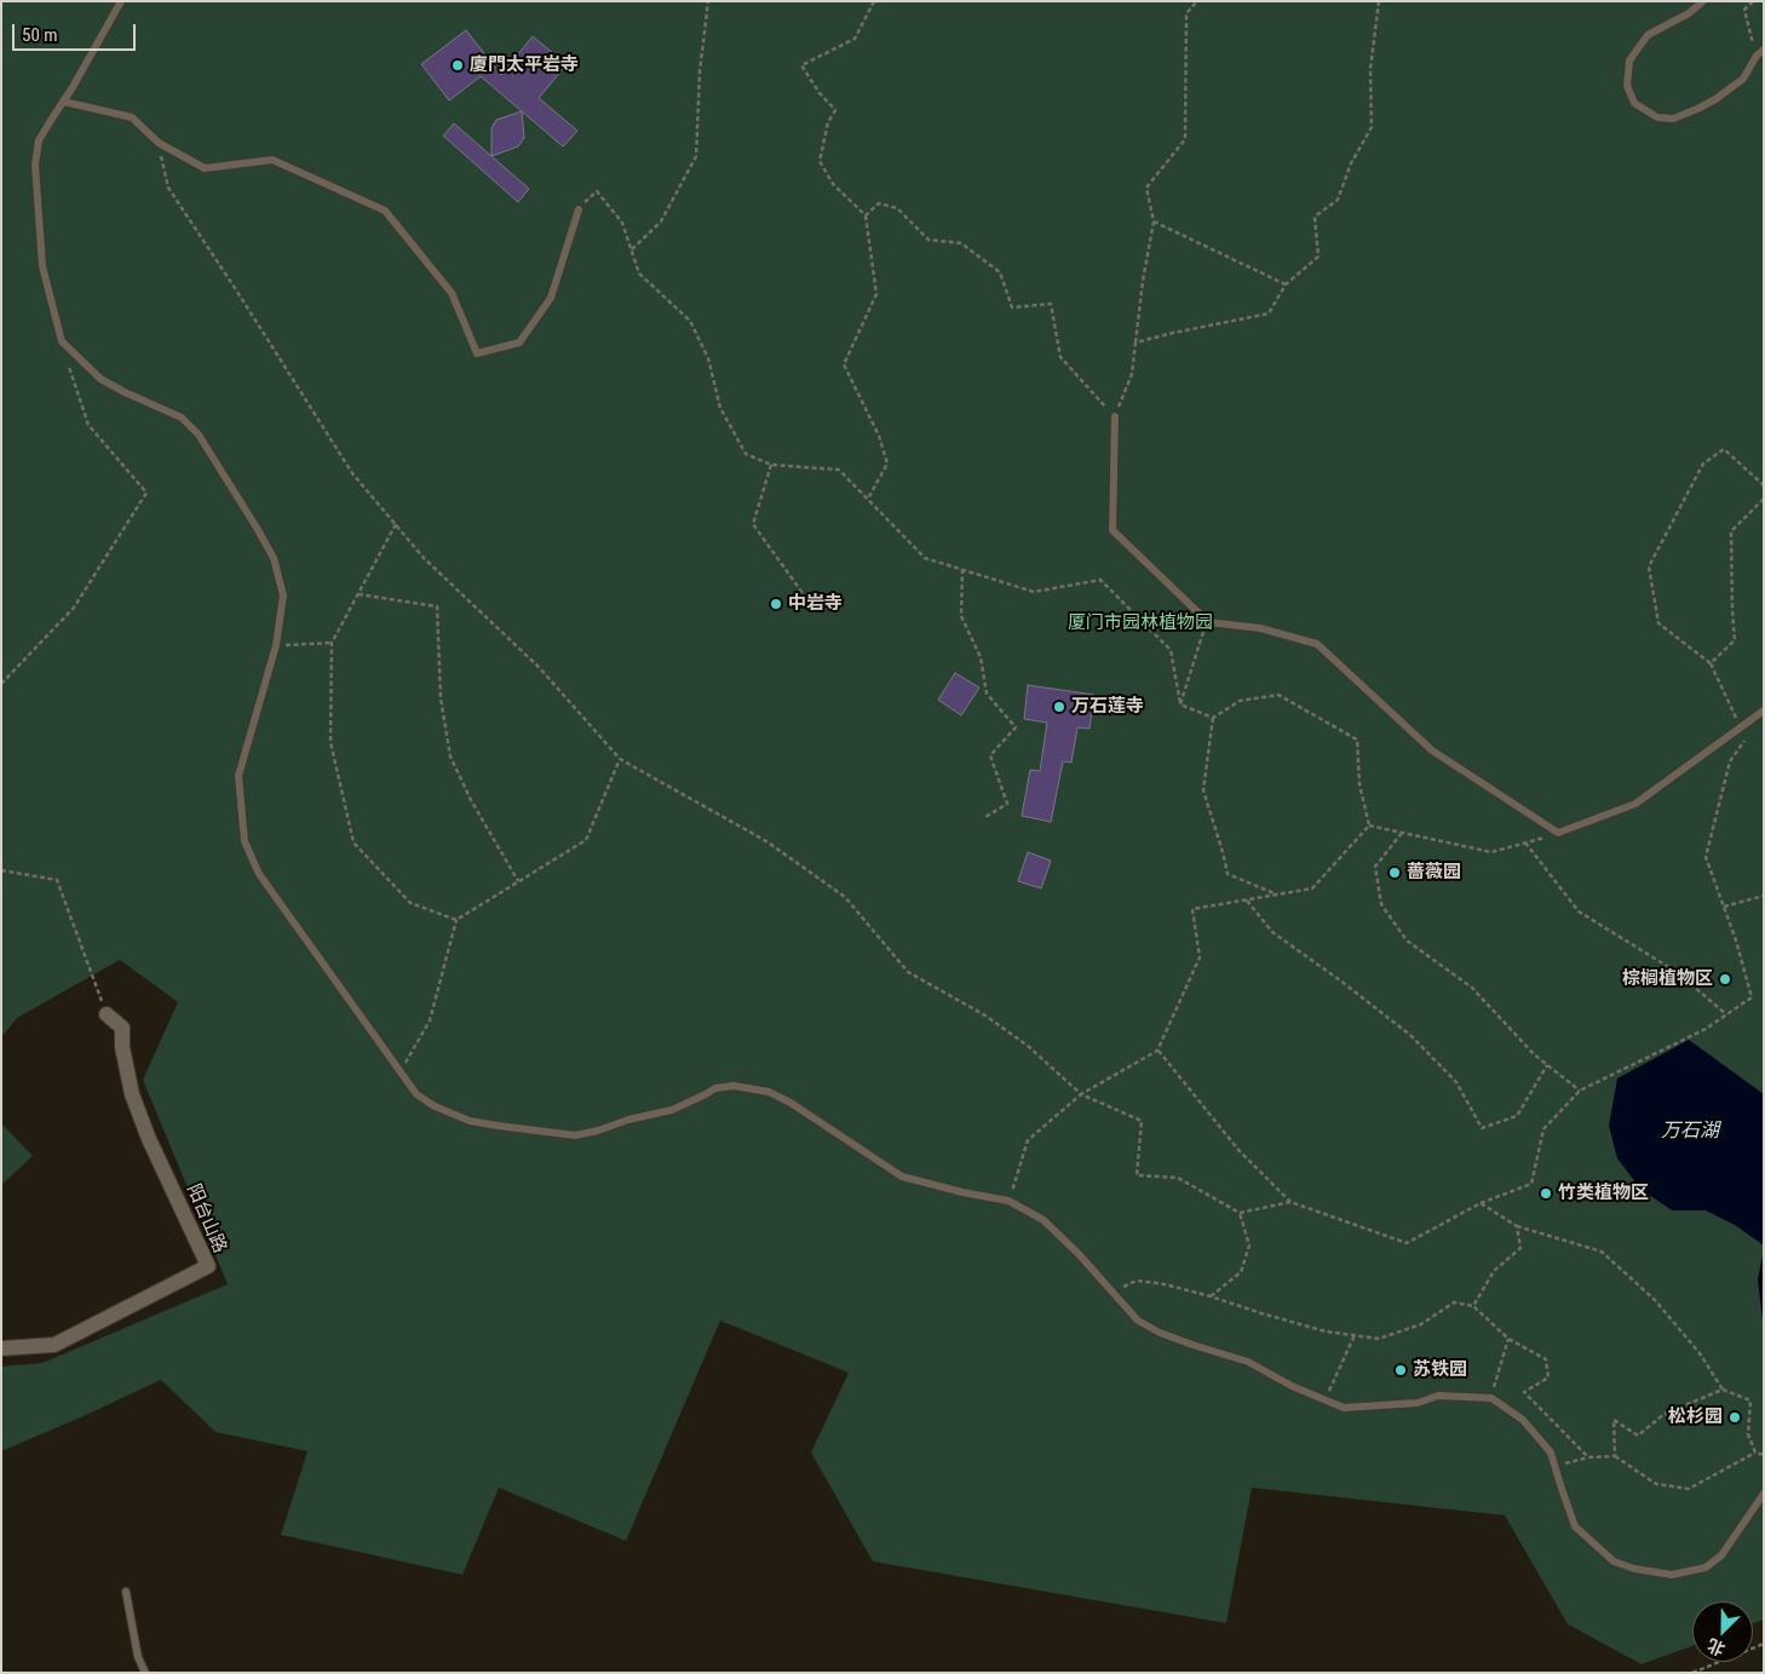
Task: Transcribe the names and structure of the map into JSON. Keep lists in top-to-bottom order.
{
  "streets": {
    "street": ["阳台山路"]
  },
  "water": ["万石湖"],
  "parks": ["厦门市园林植物园"],
  "places": [
    "廈門太平岩寺",
    "中岩寺",
    "万石莲寺",
    "蔷薇园",
    "棕榈植物区",
    "竹类植物区",
    "苏铁园",
    "松杉园"
  ],
  "scale_bar": "50 m",
  "north": "bottom left"
}
